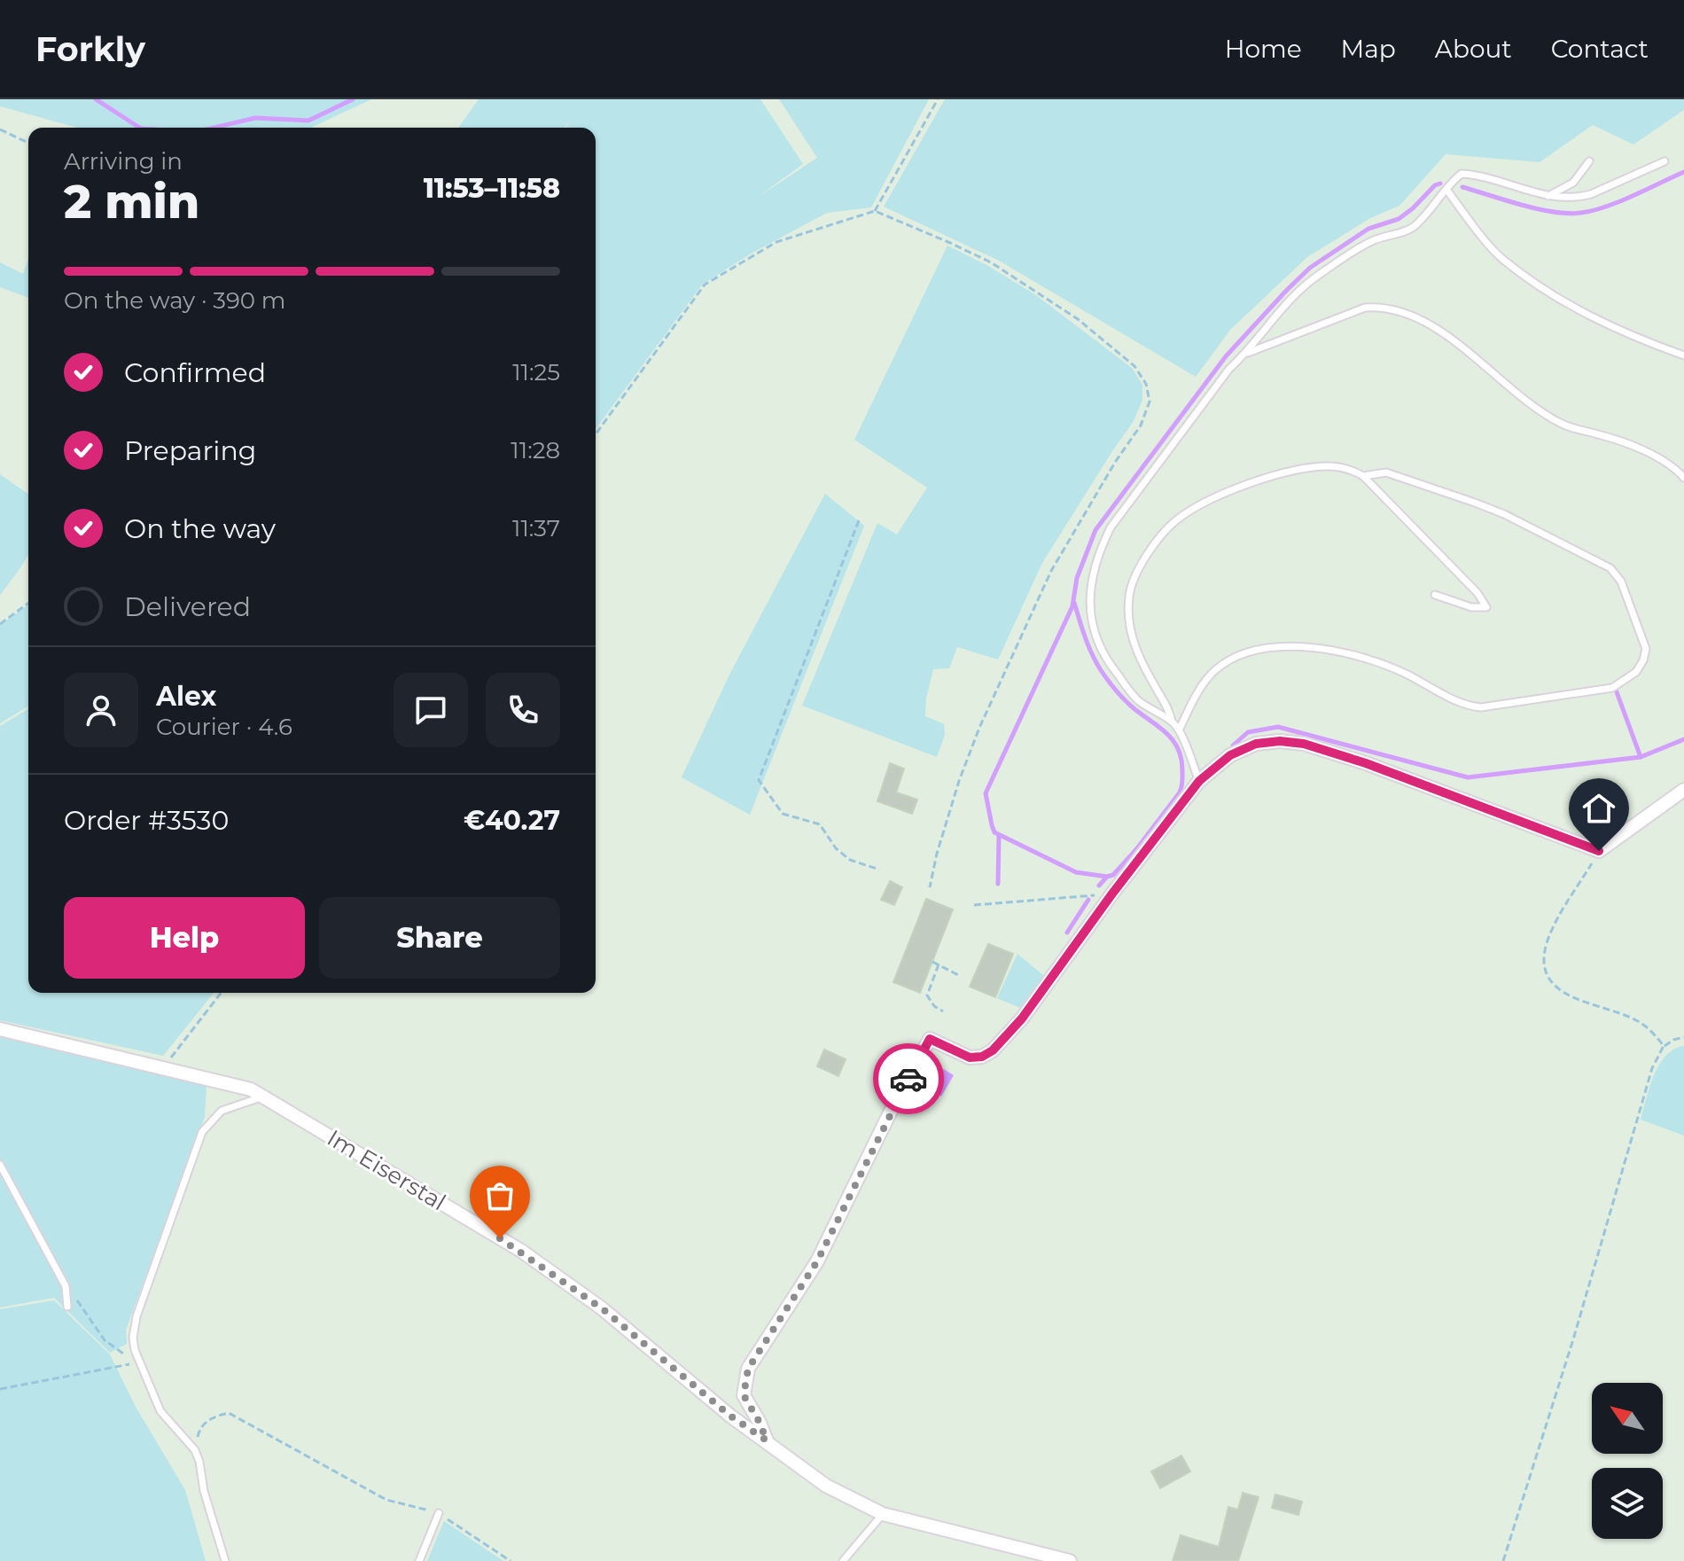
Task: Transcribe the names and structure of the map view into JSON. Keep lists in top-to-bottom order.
{
  "streets": {
    "street": ["Im Eiserstal"]
  },
  "north": "top left",
  "page": {
    "header": "Forkly",
    "nav": [
      "Home",
      "Map",
      "About",
      "Contact"
    ],
    "heading": ["2 min", "Arriving in", "11:53–11:58"],
    "panel": [
      "Alex",
      "Courier · 4.6",
      "Order #3530",
      "€40.27"
    ],
    "bar": "On the way · 390 m",
    "list": [
      ["Confirmed", "11:25"],
      ["Preparing", "11:28"],
      ["On the way", "11:37"],
      "Delivered"
    ],
    "buttons": ["Help", "Share"]
  }
}
